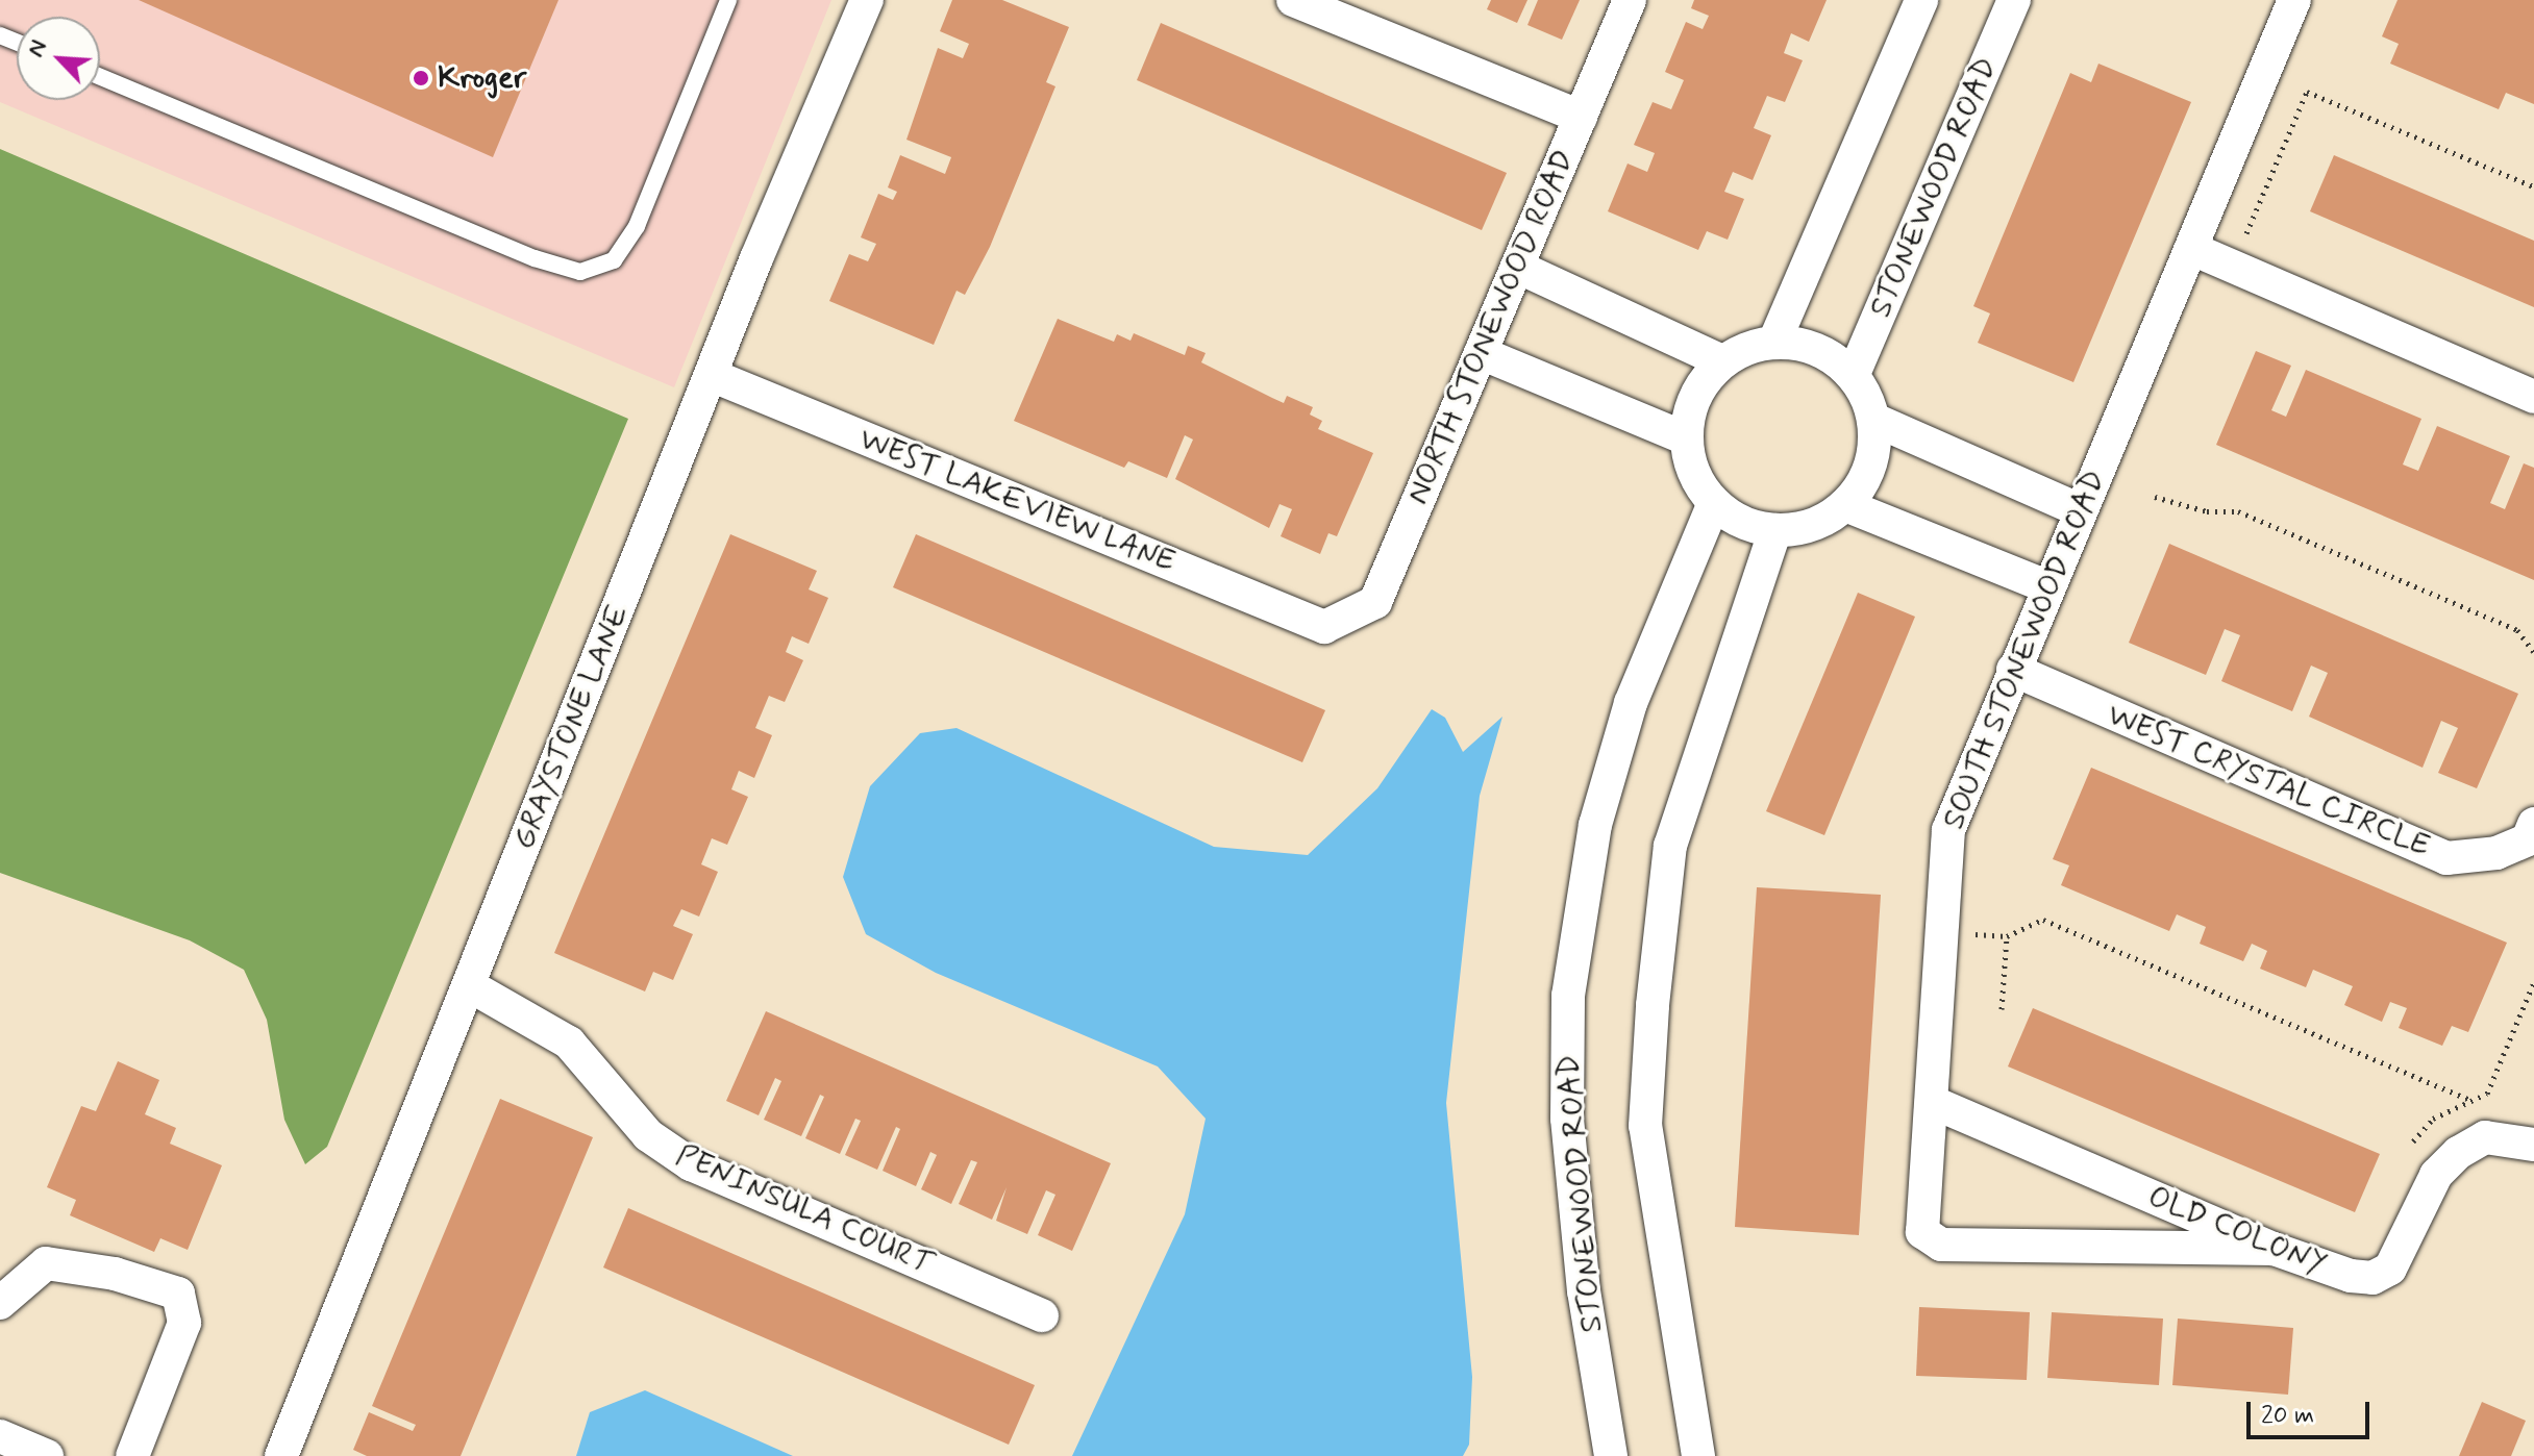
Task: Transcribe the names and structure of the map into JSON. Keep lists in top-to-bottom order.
{
  "streets": {
    "street": [
      "STONEWOOD ROAD",
      "NORTH STONEWOOD ROAD",
      "WEST LAKEVIEW LANE",
      "SOUTH STONEWOOD ROAD",
      "GRAYSTONE LANE",
      "WEST CRYSTAL CIRCLE",
      "PENINSULA COURT",
      "OLD COLONY"
    ]
  },
  "crossings": [
    ["NORTH STONEWOOD ROAD", "WEST LAKEVIEW LANE"],
    ["WEST LAKEVIEW LANE", "GRAYSTONE LANE"],
    ["SOUTH STONEWOOD ROAD", "WEST CRYSTAL CIRCLE"],
    ["SOUTH STONEWOOD ROAD", "OLD COLONY"],
    ["GRAYSTONE LANE", "PENINSULA COURT"]
  ],
  "places": ["Kroger"],
  "scale_bar": "20 m",
  "north": "top left"
}
